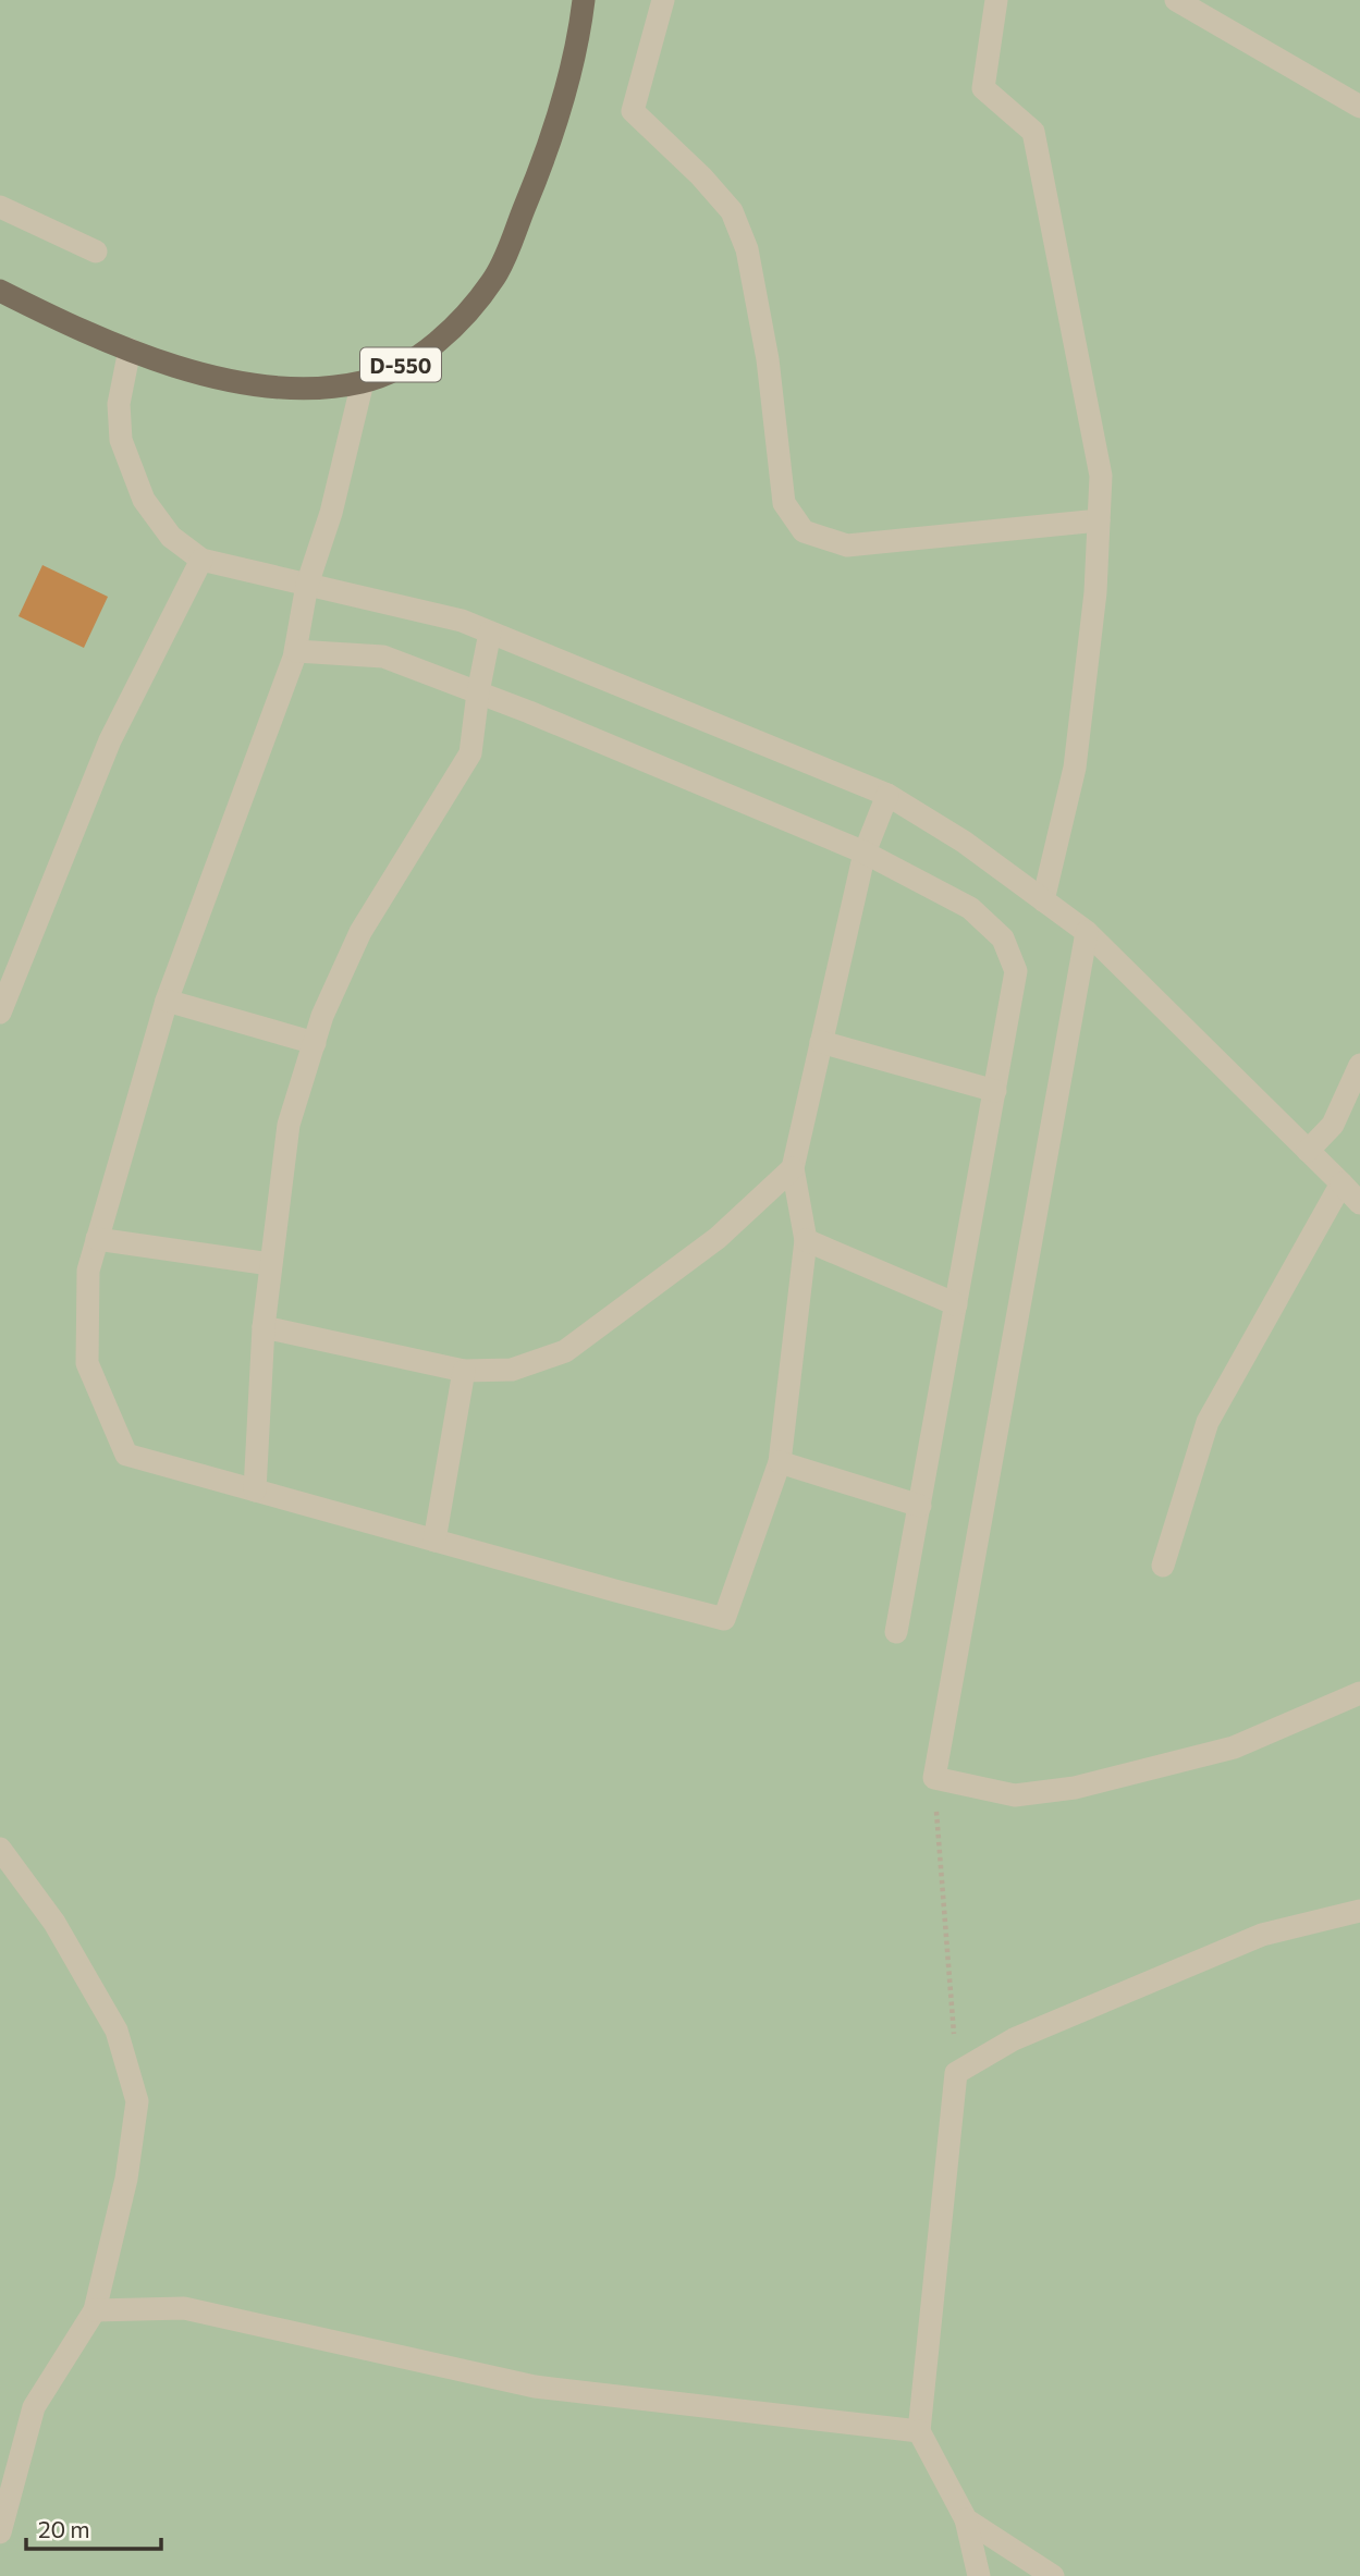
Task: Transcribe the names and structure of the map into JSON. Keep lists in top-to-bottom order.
{
  "streets": {
    "main road": ["D-550"]
  },
  "scale_bar": "20 m"
}
